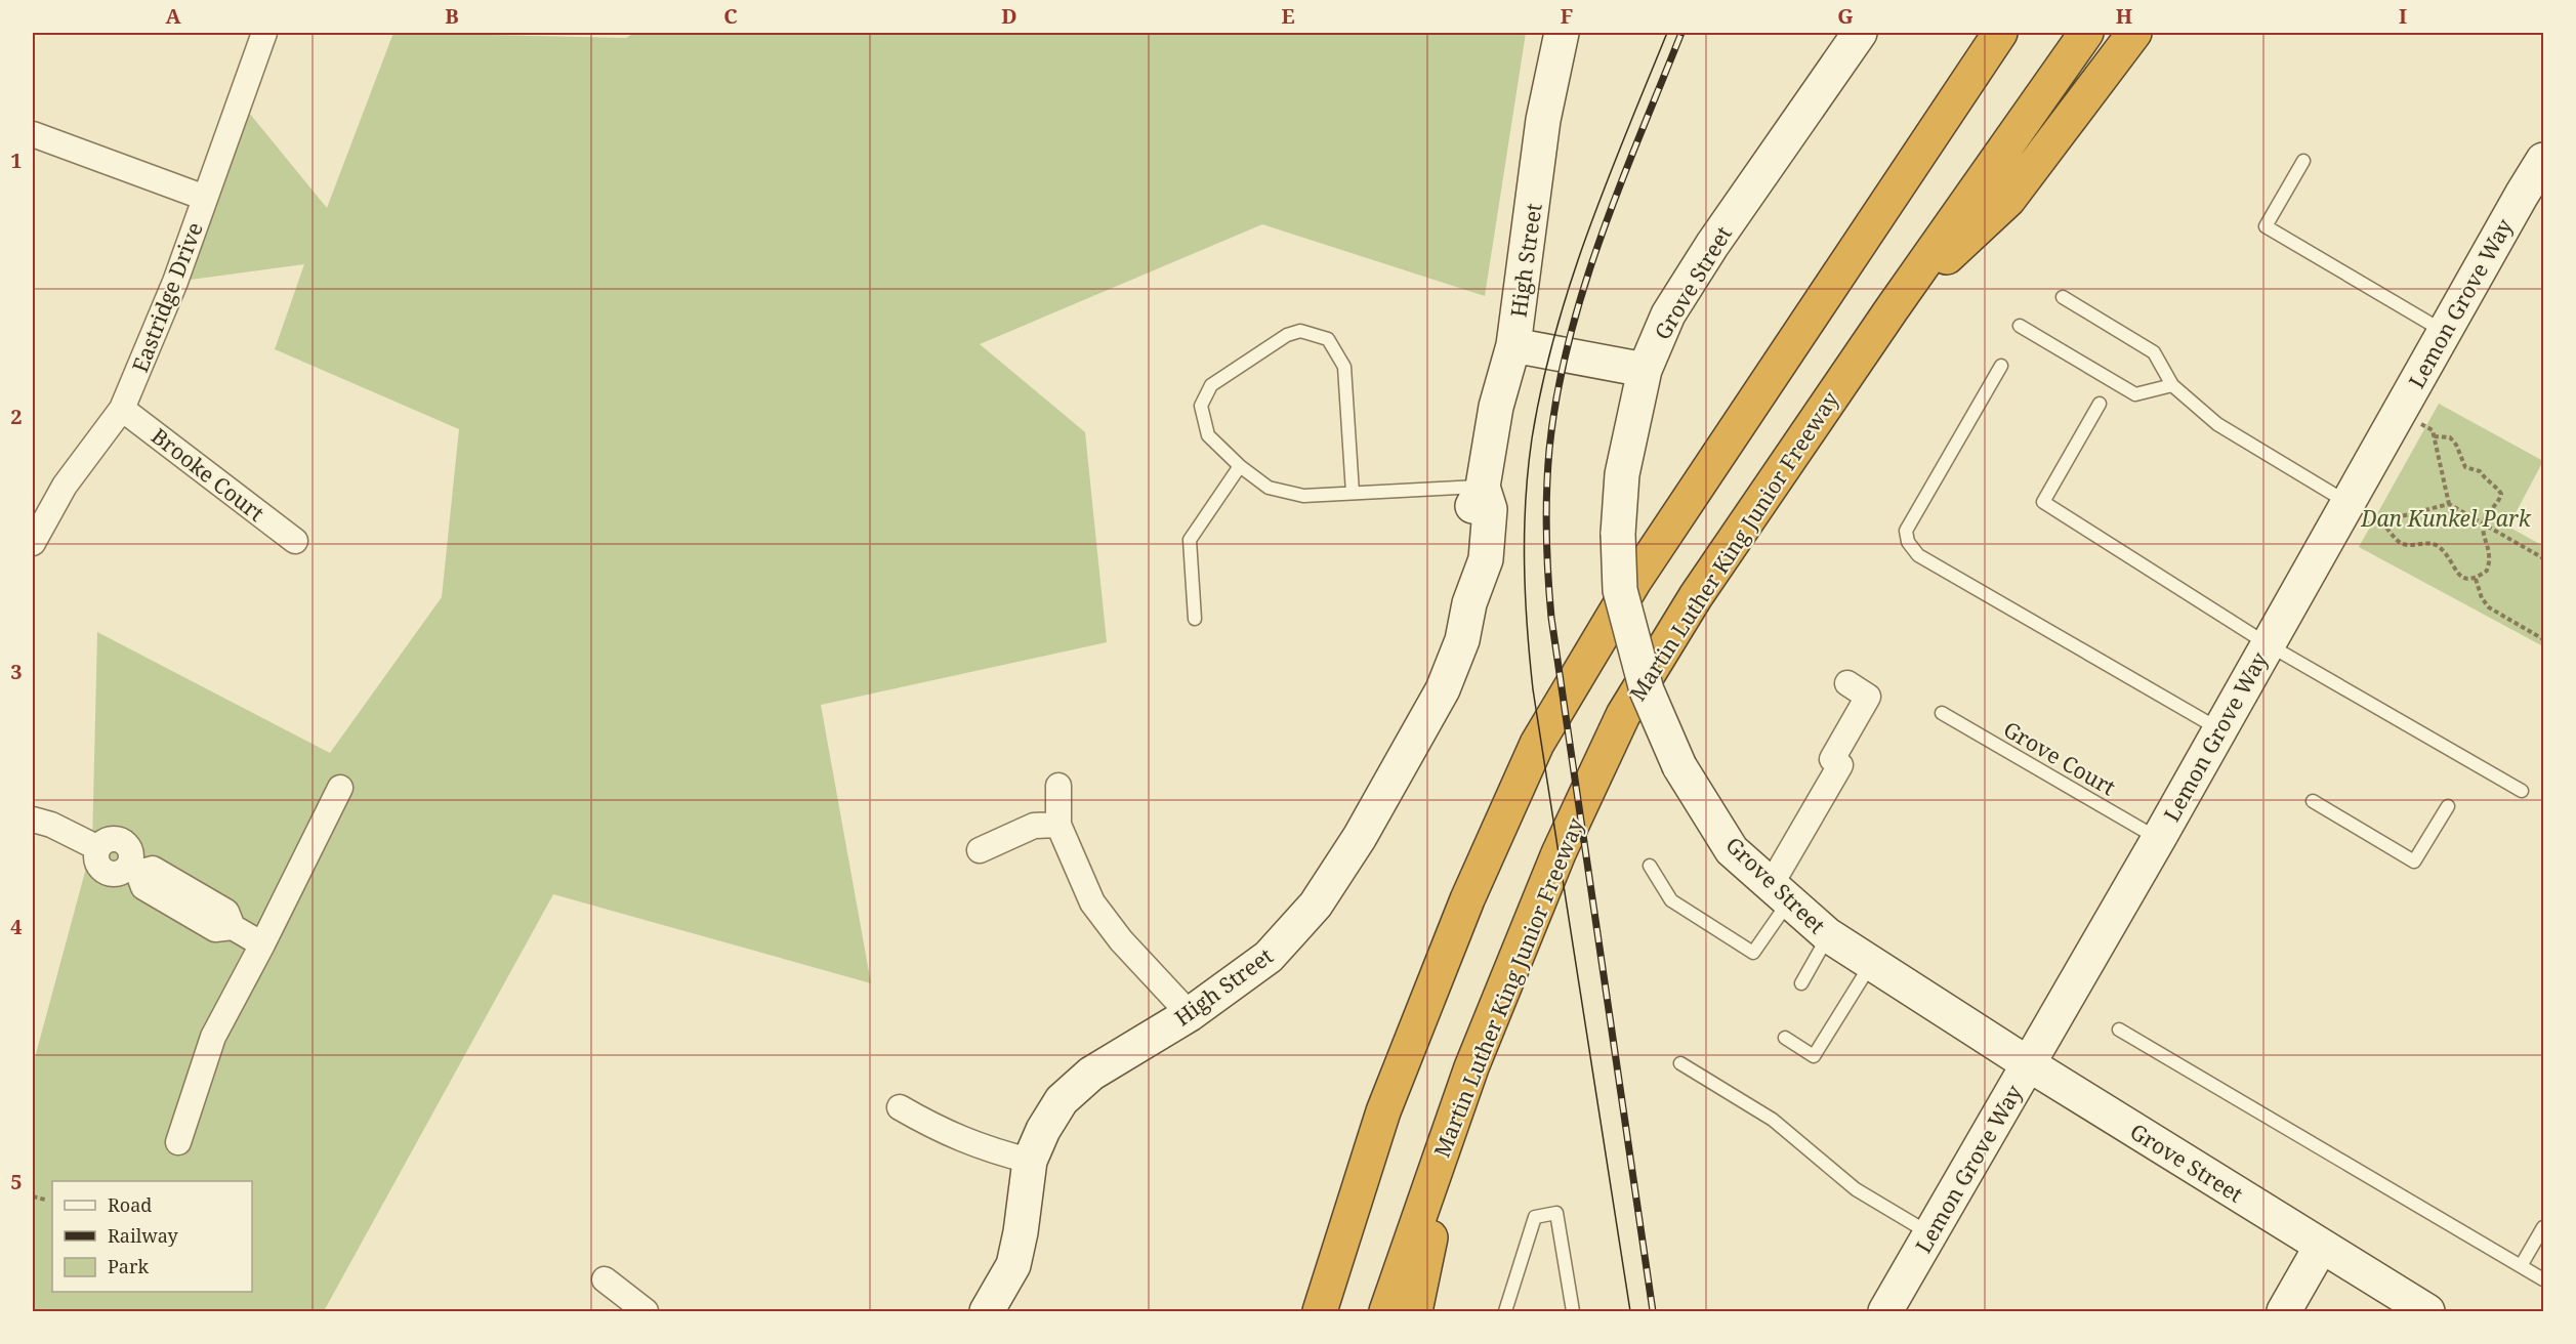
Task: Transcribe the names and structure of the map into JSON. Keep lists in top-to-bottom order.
{
  "streets": {
    "highway": ["Martin Luther King Junior Freeway"],
    "main road": ["High Street", "Grove Street", "Lemon Grove Way"],
    "street": ["Eastridge Drive", "Brooke Court"],
    "lane": ["Grove Court"]
  },
  "crossings": [
    ["Grove Street", "Lemon Grove Way"],
    ["Eastridge Drive", "Brooke Court"],
    ["Lemon Grove Way", "Grove Court"]
  ],
  "parks": ["Dan Kunkel Park"],
  "legend": ["Road", "Railway", "Park"],
  "grid": {
    "columns": [
      "A",
      "B",
      "C",
      "D",
      "E",
      "F",
      "G",
      "H",
      "I"
    ],
    "rows": [
      "1",
      "2",
      "3",
      "4",
      "5"
    ]
  }
}
